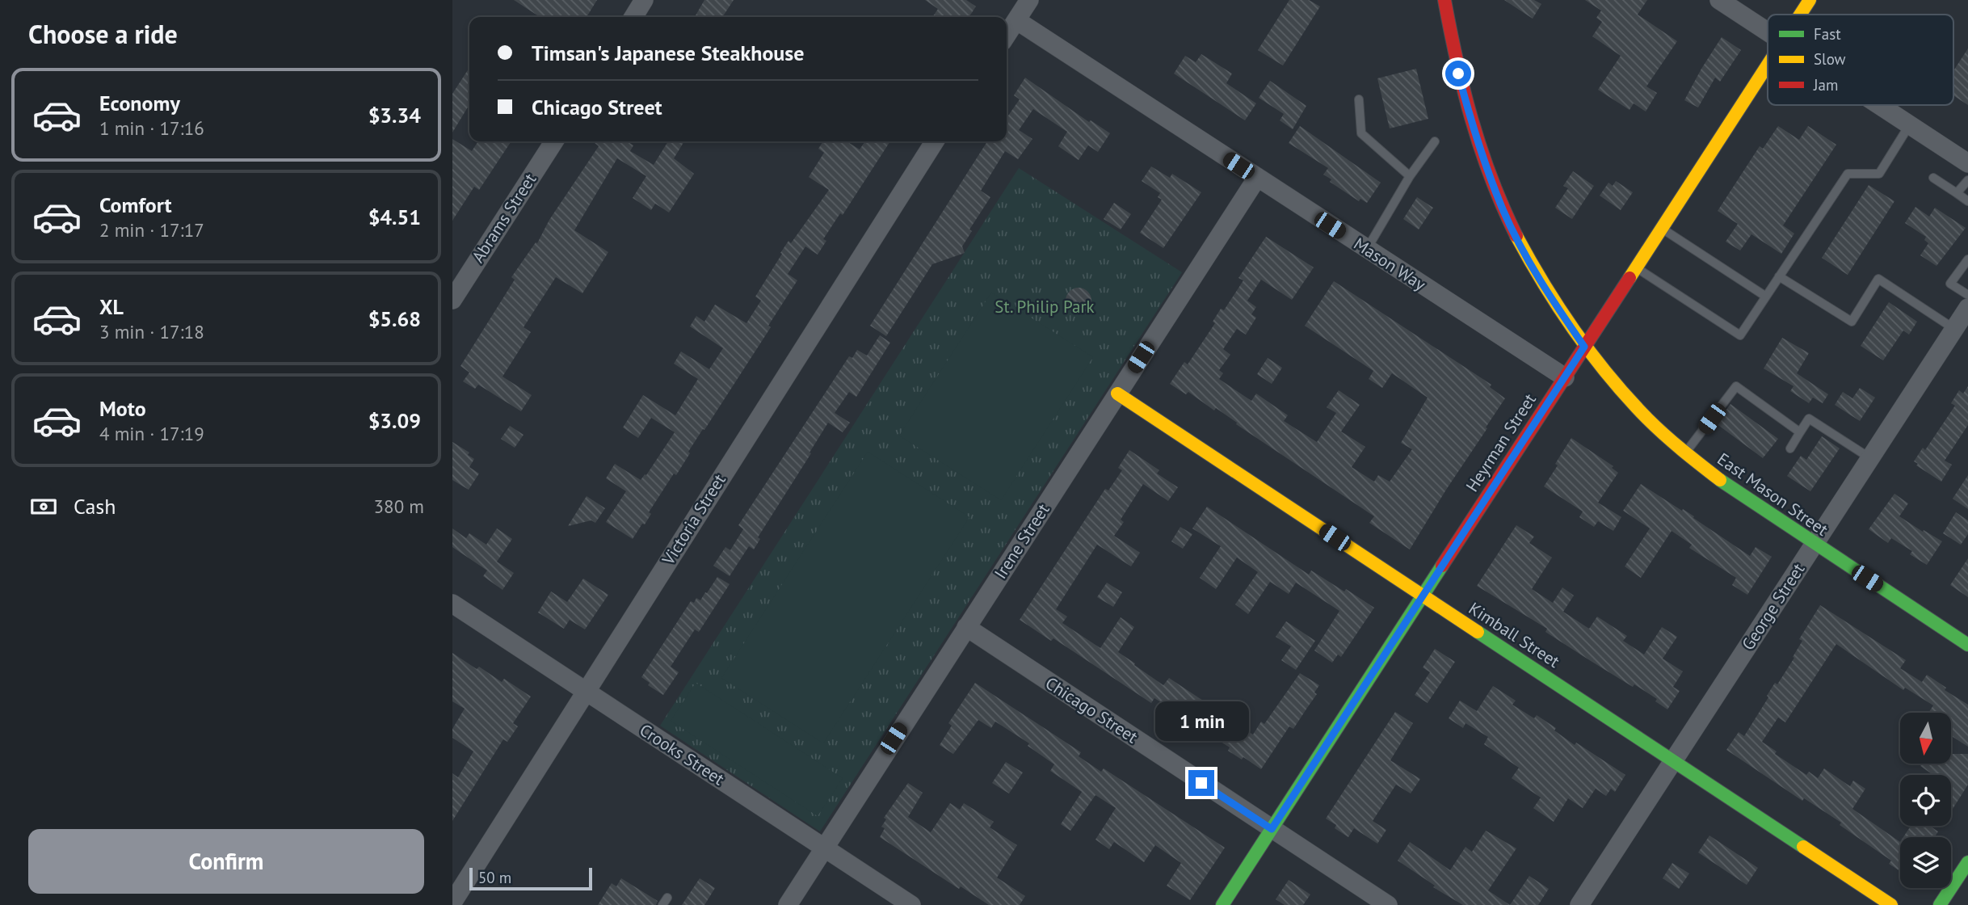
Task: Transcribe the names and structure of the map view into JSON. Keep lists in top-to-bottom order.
{
  "streets": {
    "street": [
      "Abrams Street",
      "Mason Way",
      "Heyrman Street",
      "East Mason Street",
      "Victoria Street",
      "Irene Street",
      "George Street",
      "Kimball Street",
      "Chicago Street",
      "Crooks Street"
    ]
  },
  "crossings": [
    ["Mason Way", "Heyrman Street"],
    ["Mason Way", "Irene Street"],
    ["Heyrman Street", "East Mason Street"],
    ["Heyrman Street", "Kimball Street"],
    ["Heyrman Street", "Chicago Street"],
    ["East Mason Street", "George Street"],
    ["Victoria Street", "Crooks Street"],
    ["Irene Street", "Kimball Street"],
    ["Irene Street", "Chicago Street"],
    ["Irene Street", "Crooks Street"],
    ["George Street", "Kimball Street"]
  ],
  "parks": ["St. Philip Park"],
  "legend": ["Fast", "Slow", "Jam"],
  "scale_bar": "50 m",
  "north": "bottom",
  "page": {
    "heading": "Choose a ride",
    "banner": ["Timsan's Japanese Steakhouse", "Chicago Street"],
    "list": [
      {
        "name": "Economy",
        "note": "1 min · 17:16",
        "value": "$3.34"
      },
      {
        "name": "Comfort",
        "note": "2 min · 17:17",
        "value": "$4.51"
      },
      {
        "name": "XL",
        "note": "3 min · 17:18",
        "value": "$5.68"
      },
      {
        "name": "Moto",
        "note": "4 min · 17:19",
        "value": "$3.09"
      }
    ],
    "pay": ["Cash", "380 m"],
    "bubble": "1 min",
    "buttons": "Confirm",
    "scale": "50 m"
  }
}
